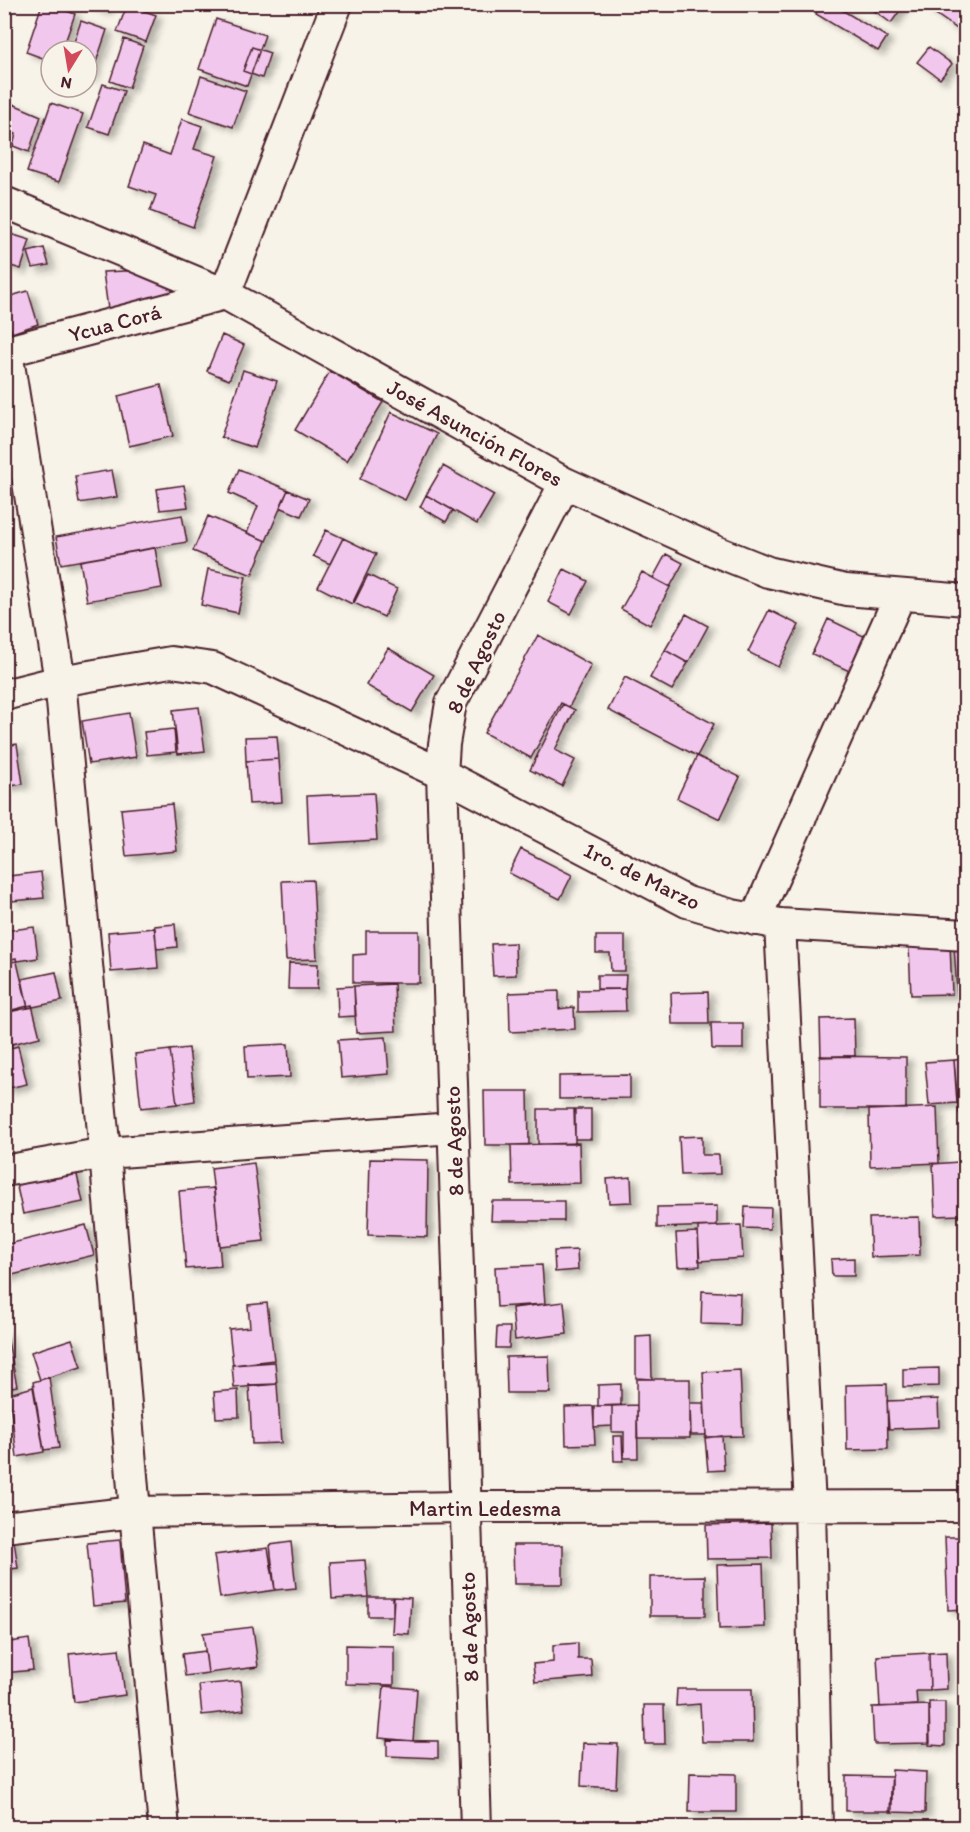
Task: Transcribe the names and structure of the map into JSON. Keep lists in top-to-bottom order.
{
  "streets": {
    "street": [
      "Ycua Corá",
      "José Asunción Flores",
      "8 de Agosto",
      "1ro. de Marzo",
      "Martin Ledesma"
    ]
  },
  "crossings": [
    ["Ycua Corá", "José Asunción Flores"],
    ["José Asunción Flores", "8 de Agosto"],
    ["8 de Agosto", "1ro. de Marzo"],
    ["8 de Agosto", "Martin Ledesma"]
  ],
  "north": "bottom"
}
